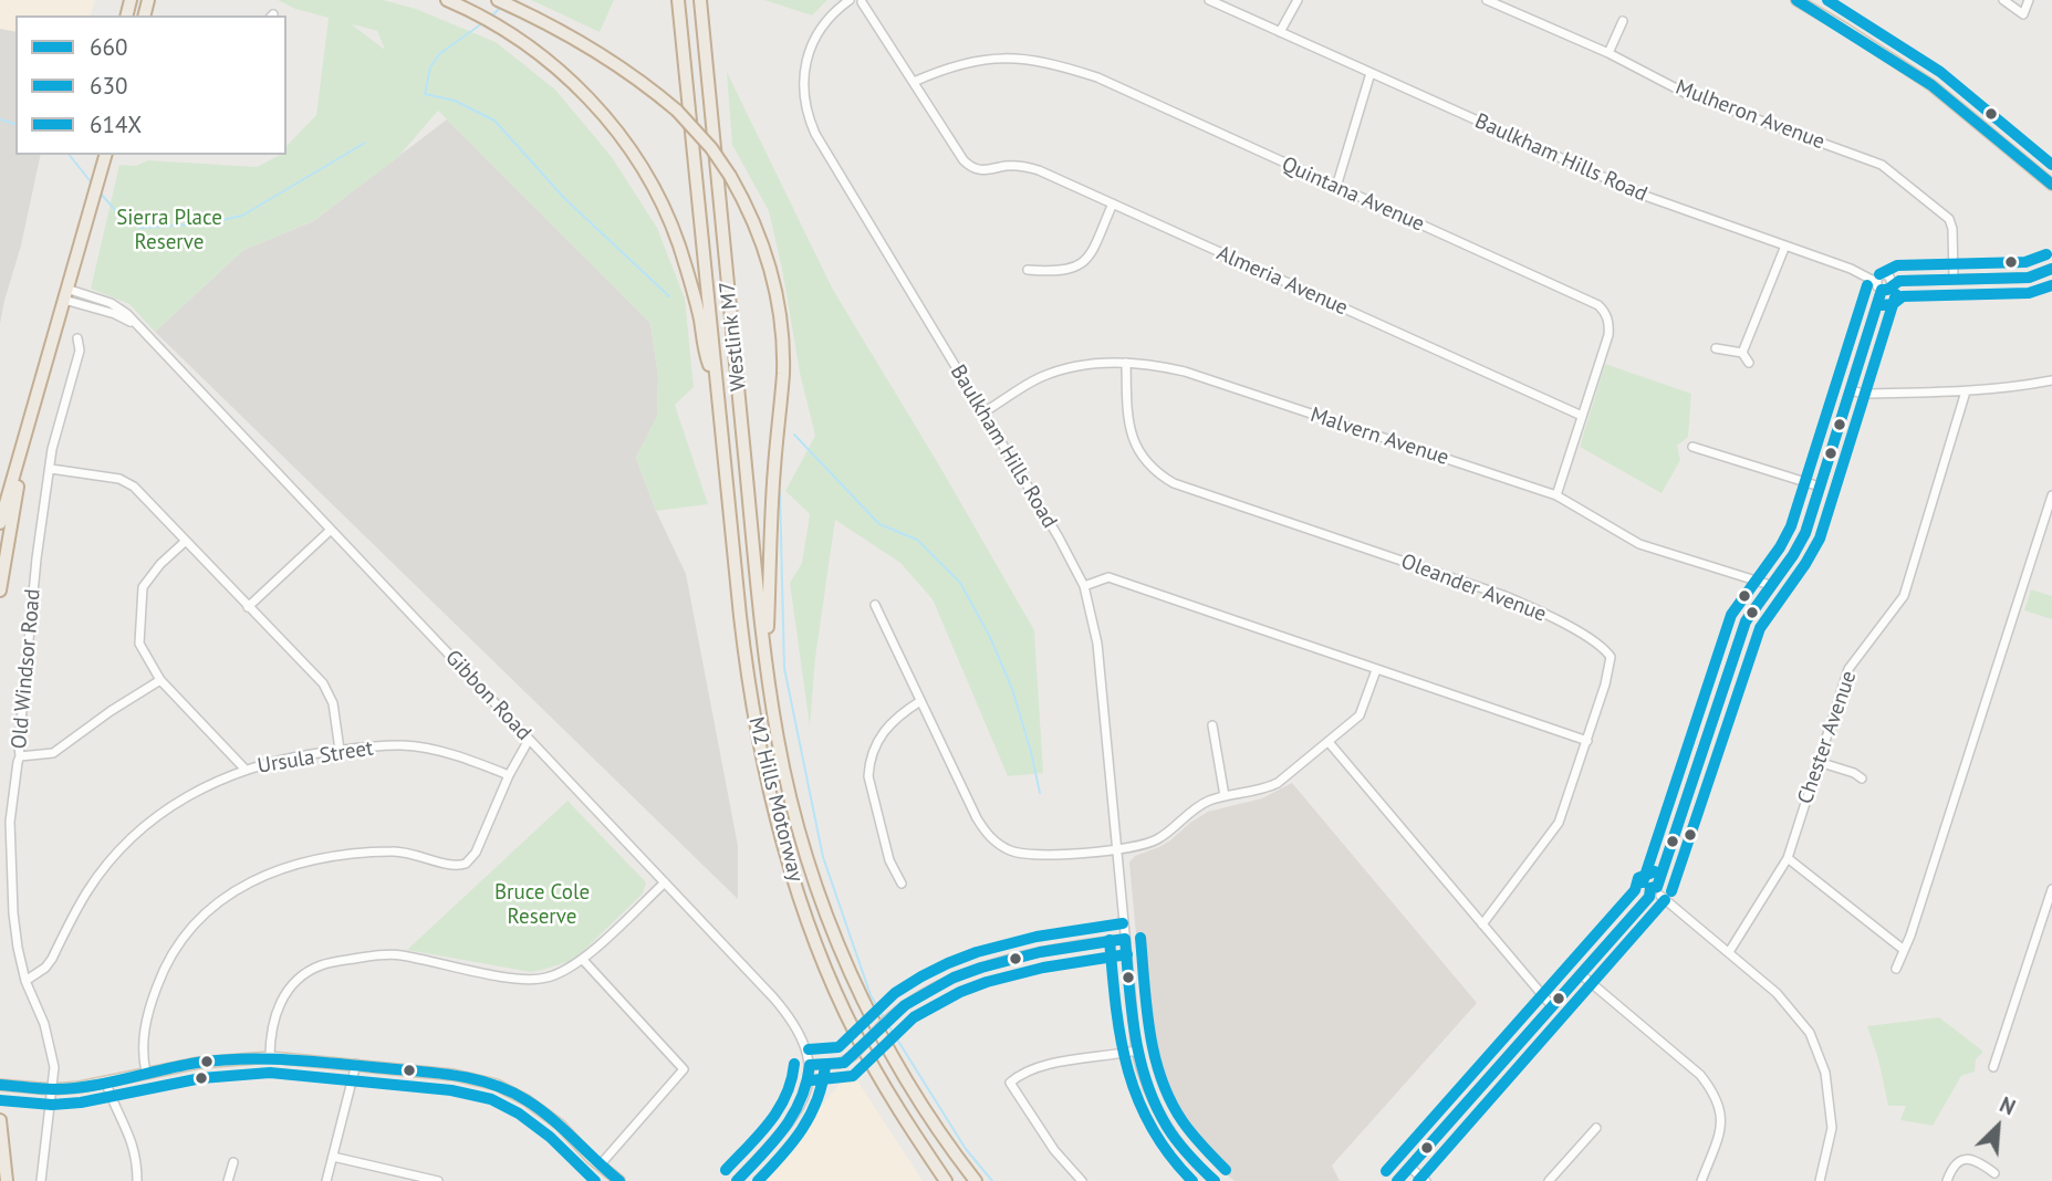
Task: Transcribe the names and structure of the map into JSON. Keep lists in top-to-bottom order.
{
  "streets": {
    "highway": ["Westlink M7", "Old Windsor Road", "M2 Hills Motorway"],
    "street": [
      "Mulheron Avenue",
      "Baulkham Hills Road",
      "Quintana Avenue",
      "Almeria Avenue",
      "Malvern Avenue",
      "Oleander Avenue",
      "Gibbon Road",
      "Chester Avenue",
      "Ursula Street"
    ]
  },
  "crossings": [
    ["Baulkham Hills Road", "Malvern Avenue"],
    ["Quintana Avenue", "Almeria Avenue"],
    ["Quintana Avenue", "Malvern Avenue"],
    ["Westlink M7", "M2 Hills Motorway"],
    ["Malvern Avenue", "Oleander Avenue"],
    ["Old Windsor Road", "Gibbon Road"],
    ["Old Windsor Road", "Ursula Street"]
  ],
  "parks": ["Sierra Place Reserve", "Bruce Cole Reserve"],
  "lines": ["transit line 660", "transit line 614X", "transit line 630"],
  "legend": ["660", "630", "614X"],
  "north": "top right"
}
